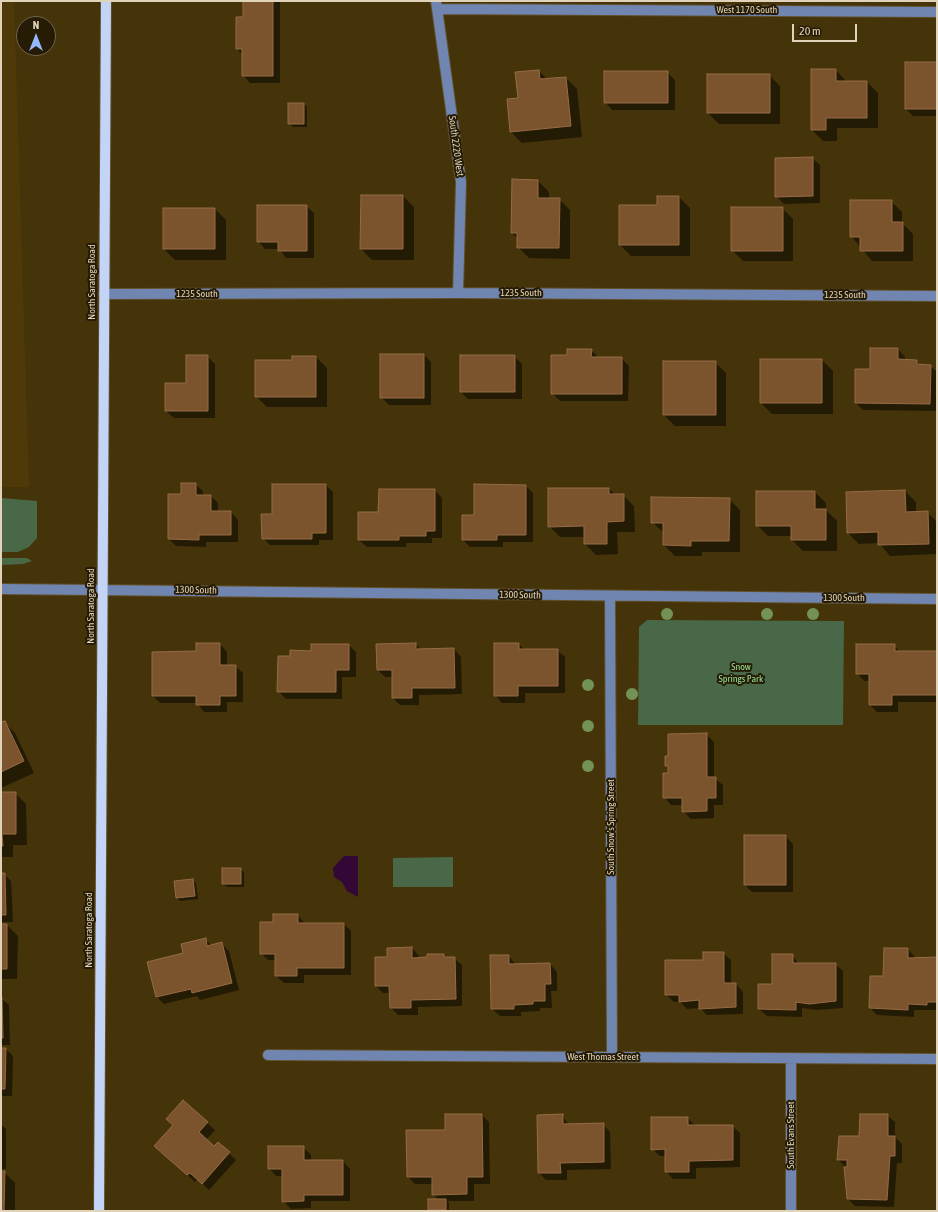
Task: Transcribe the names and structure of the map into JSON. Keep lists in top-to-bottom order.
{
  "streets": {
    "main road": ["North Saratoga Road"],
    "street": [
      "West 1170 South",
      "South 2220 West",
      "1235 South",
      "1300 South",
      "South Snow's Spring Street",
      "West Thomas Street",
      "South Evans Street"
    ]
  },
  "crossings": [
    ["West 1170 South", "South 2220 West"],
    ["South 2220 West", "1235 South"],
    ["North Saratoga Road", "1235 South"],
    ["North Saratoga Road", "1300 South"],
    ["1300 South", "South Snow's Spring Street"],
    ["South Snow's Spring Street", "West Thomas Street"],
    ["West Thomas Street", "South Evans Street"]
  ],
  "parks": ["Snow Springs Park"],
  "scale_bar": "20 m",
  "north": "top"
}
